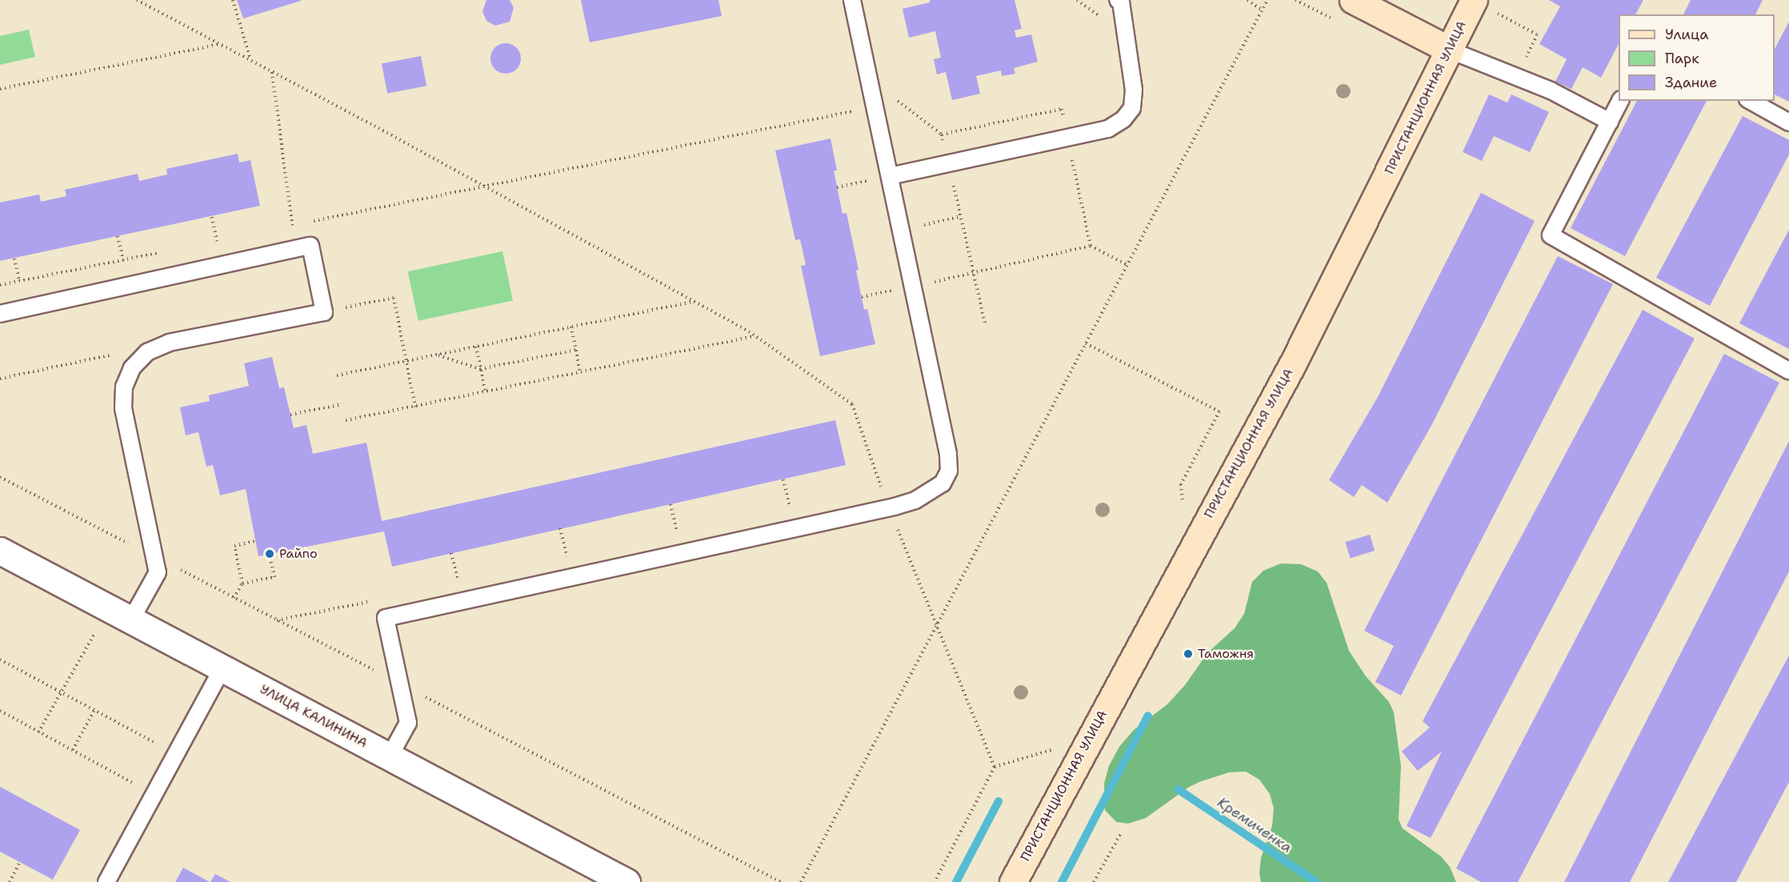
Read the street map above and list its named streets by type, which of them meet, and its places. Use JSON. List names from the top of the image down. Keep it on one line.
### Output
{"streets":{"main road":["ПРИСТАНЦИОННАЯ УЛИЦА"],"street":["УЛИЦА КАЛИНИНА"]},"water":["Кремиченка"],"places":["Райпо","Таможня"],"legend":["Улица","Парк","Здание"]}
